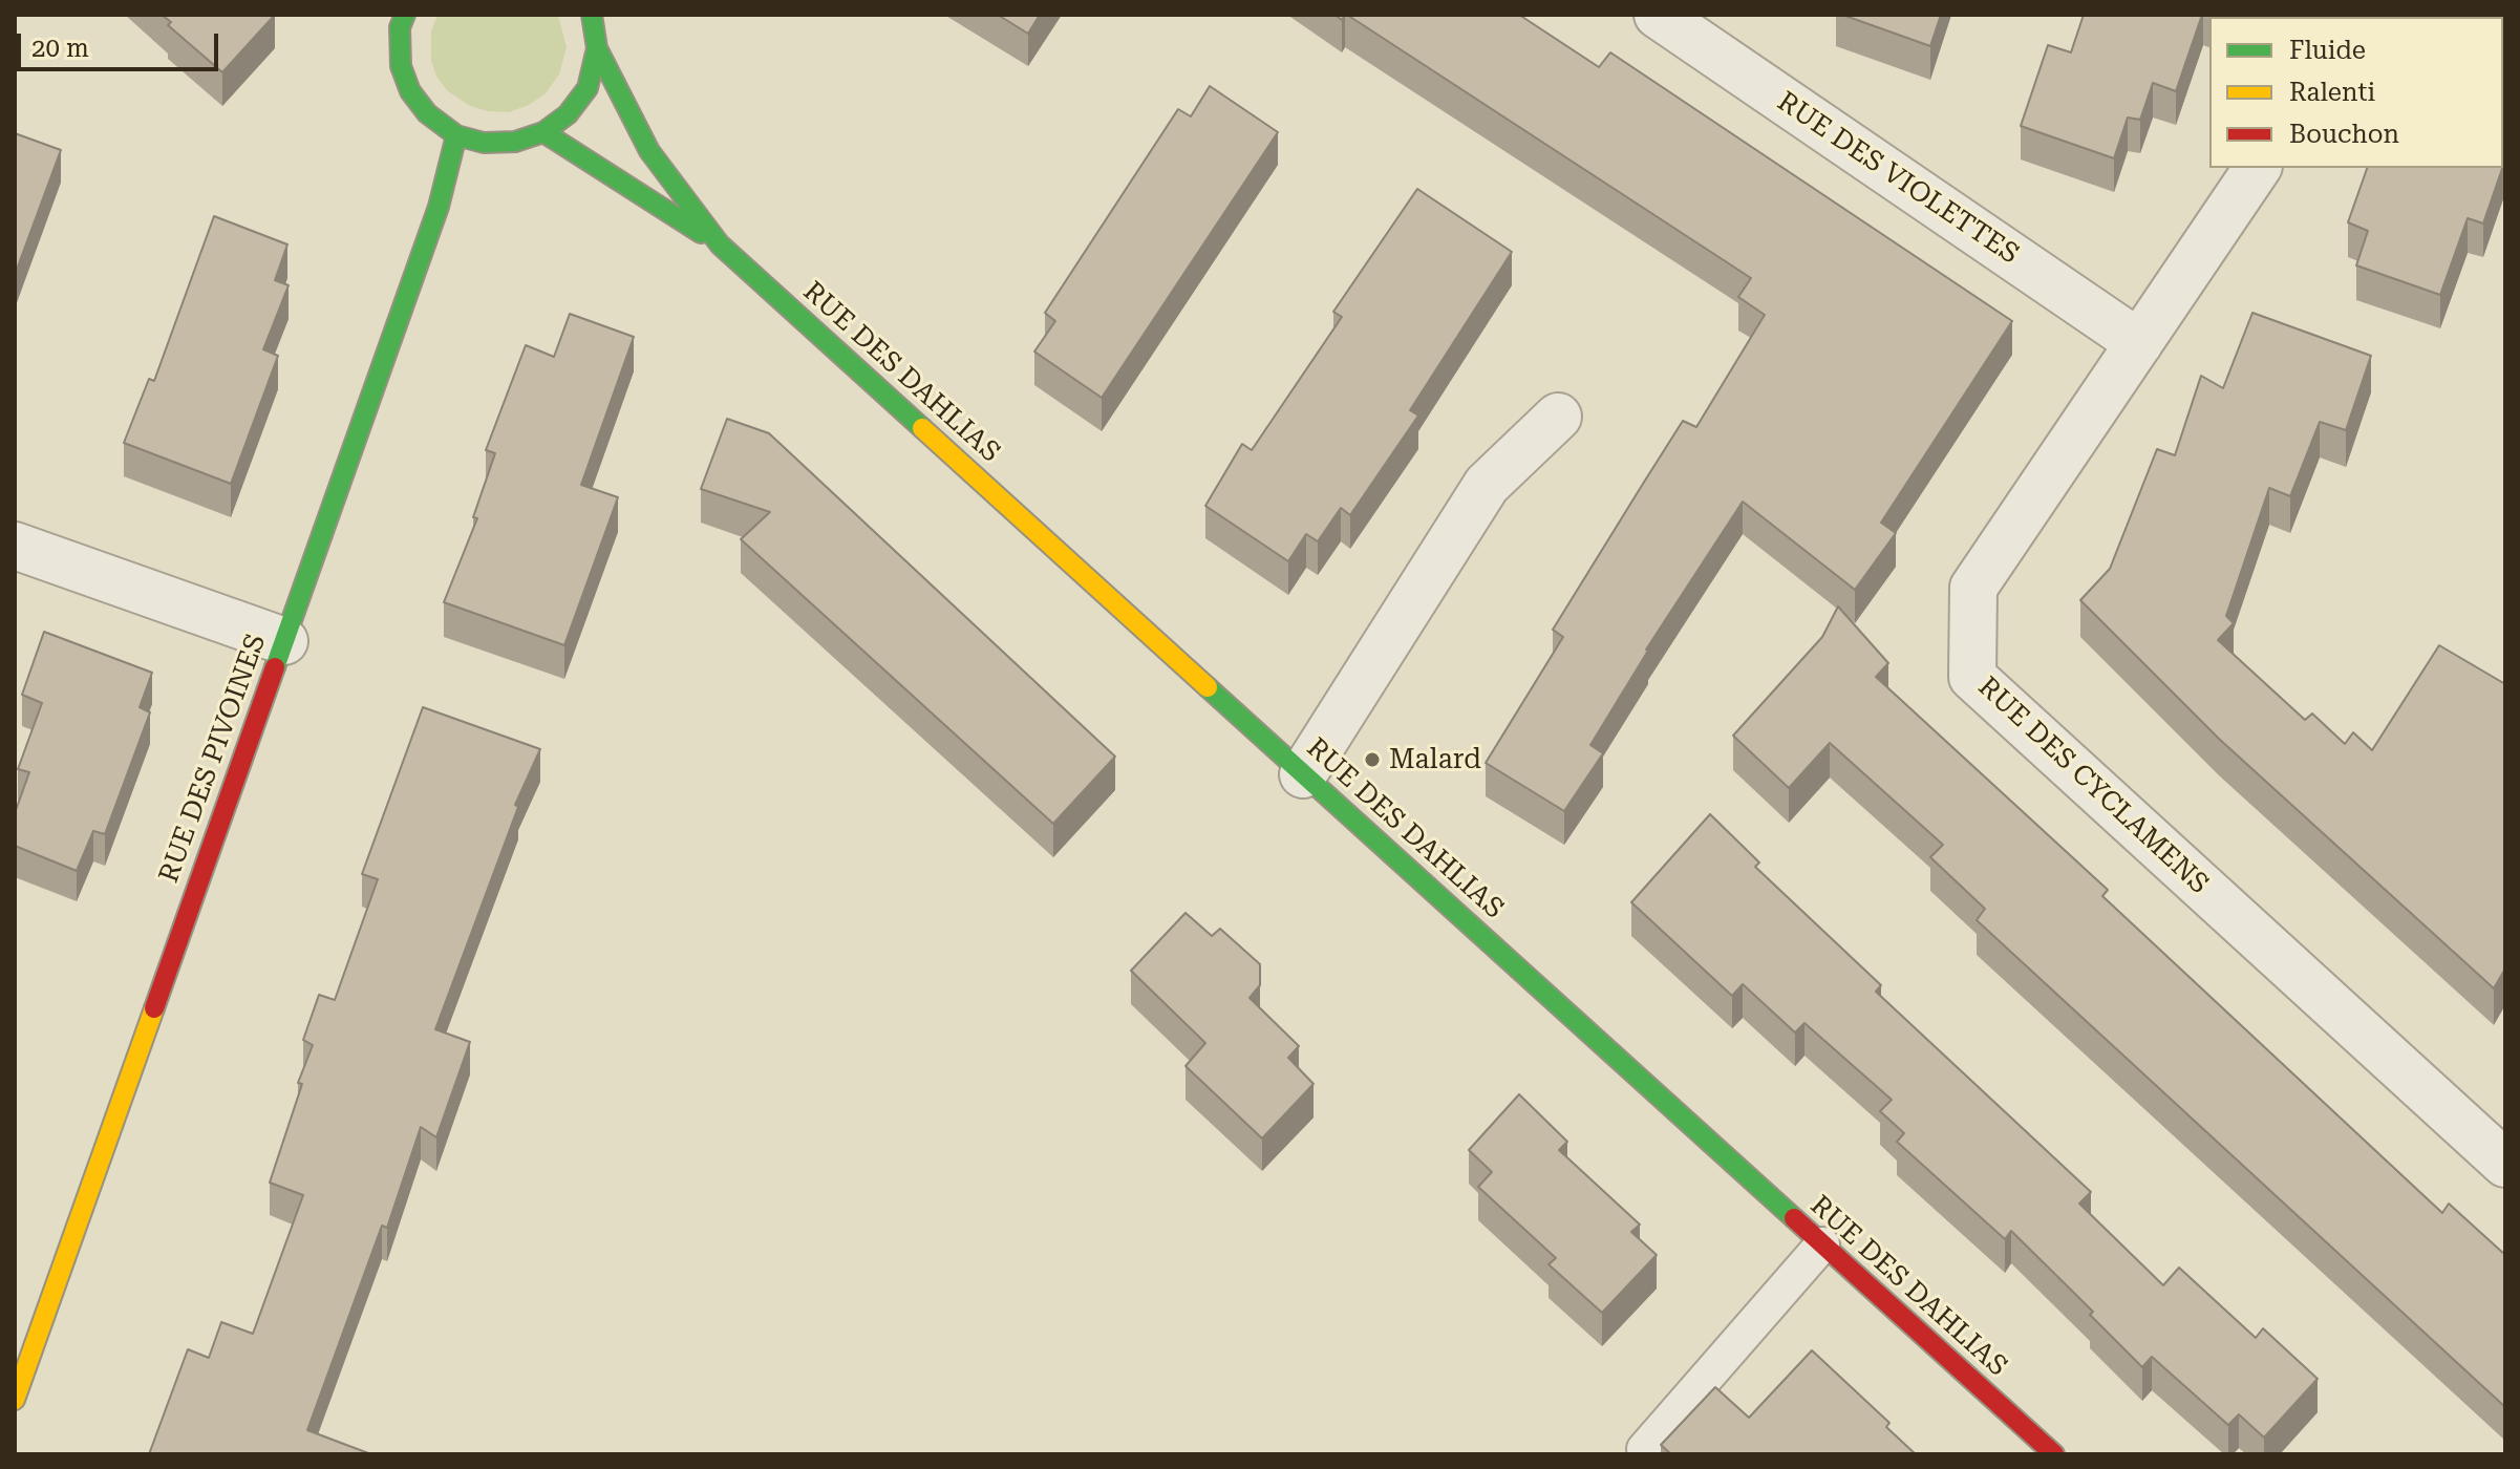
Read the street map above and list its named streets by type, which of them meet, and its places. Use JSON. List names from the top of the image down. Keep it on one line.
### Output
{"streets":{"street":["RUE DES VIOLETTES","RUE DES DAHLIAS","RUE DES PIVOINES","RUE DES CYCLAMENS"]},"crossings":[["RUE DES VIOLETTES","RUE DES CYCLAMENS"]],"places":["Malard"],"legend":["Fluide","Ralenti","Bouchon"],"scale_bar":"20 m"}
